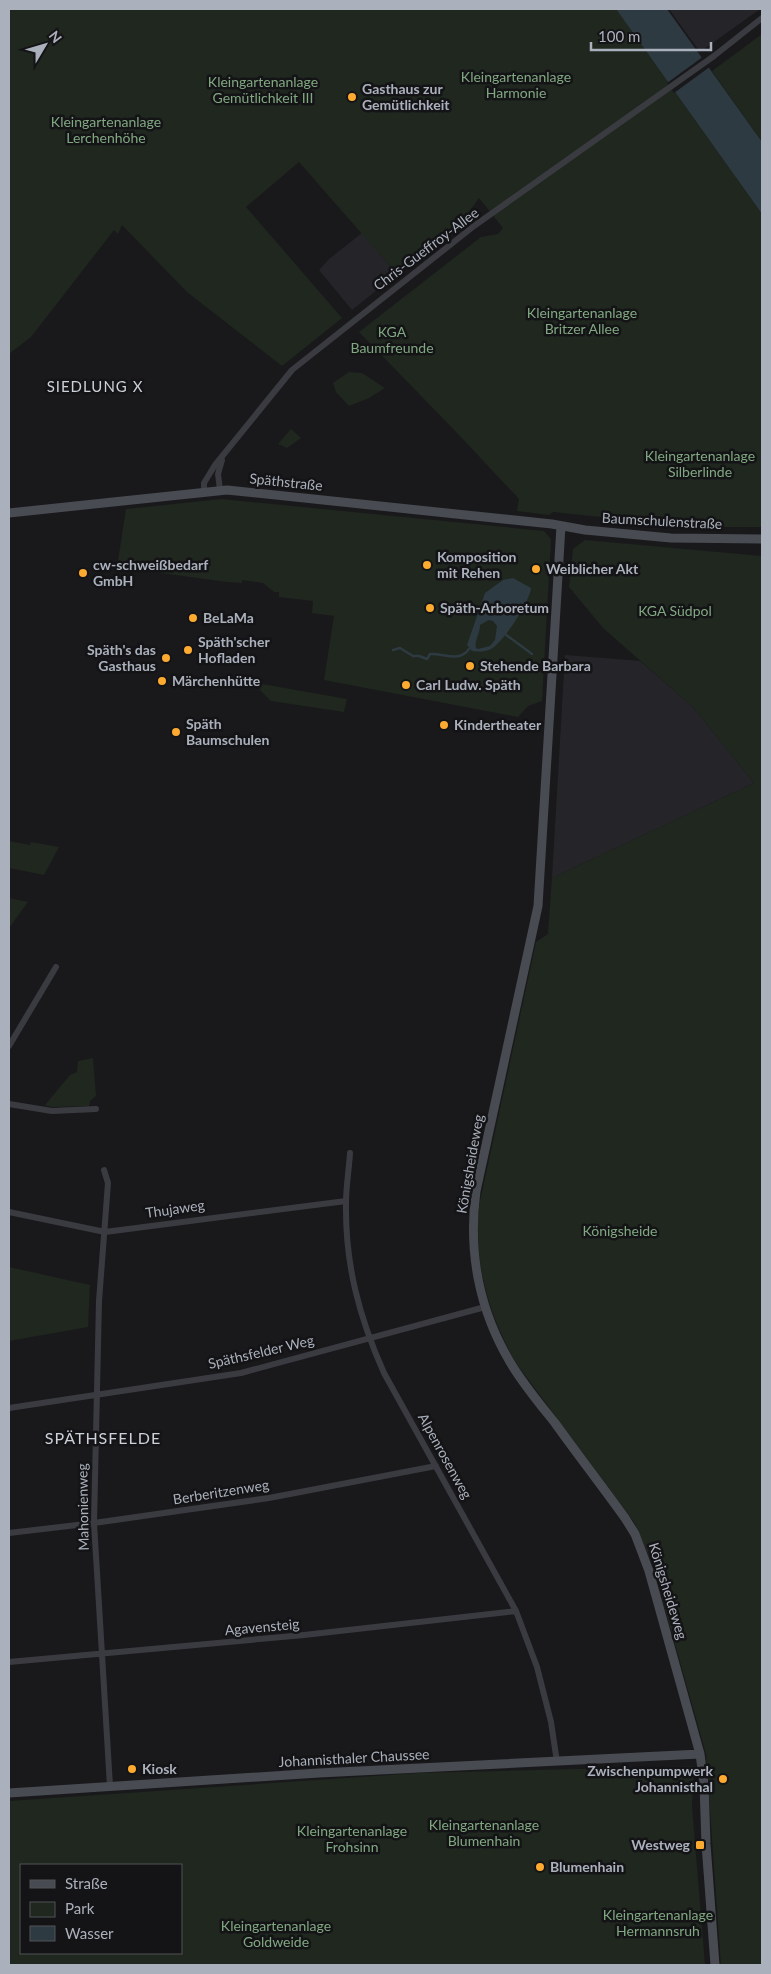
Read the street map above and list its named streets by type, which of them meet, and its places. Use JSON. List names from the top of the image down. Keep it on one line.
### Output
{"streets":{"street":["Chris-Gueffroy-Allee","Späthstraße","Baumschulenstraße","Königsheideweg","Thujaweg","Späthsfelder Weg","Alpenrosenweg","Berberitzenweg","Mahonienweg","Agavensteig","Johannisthaler Chaussee"]},"crossings":[["Chris-Gueffroy-Allee","Späthstraße"],["Späthstraße","Baumschulenstraße"],["Späthstraße","Königsheideweg"],["Baumschulenstraße","Königsheideweg"],["Königsheideweg","Späthsfelder Weg"],["Königsheideweg","Johannisthaler Chaussee"],["Thujaweg","Alpenrosenweg"],["Thujaweg","Mahonienweg"],["Späthsfelder Weg","Alpenrosenweg"],["Späthsfelder Weg","Mahonienweg"],["Alpenrosenweg","Berberitzenweg"],["Alpenrosenweg","Agavensteig"],["Alpenrosenweg","Johannisthaler Chaussee"],["Berberitzenweg","Mahonienweg"],["Mahonienweg","Agavensteig"],["Mahonienweg","Johannisthaler Chaussee"]],"districts":["SIEDLUNG X","SPÄTHSFELDE"],"parks":["Kleingartenanlage Harmonie","Kleingartenanlage Gemütlichkeit III","Kleingartenanlage Lerchenhöhe","Kleingartenanlage Britzer Allee","KGA Baumfreunde","Kleingartenanlage Silberlinde","KGA Südpol","Königsheide","Kleingartenanlage Blumenhain","Kleingartenanlage Frohsinn","Kleingartenanlage Hermannsruh","Kleingartenanlage Goldweide"],"places":{"other":["Gasthaus zur Gemütlichkeit","Komposition mit Rehen","Weiblicher Akt","cw-schweißbedarf GmbH","Späth-Arboretum","BeLaMa","Späth'scher Hofladen","Späth's das Gasthaus","Stehende Barbara","Märchenhütte","Carl Ludw. Späth","Kindertheater","Späth Baumschulen","Kiosk","Zwischenpumpwerk Johannisthal","Blumenhain"],"transit":["Westweg"]},"legend":["Straße","Park","Wasser"],"scale_bar":"100 m","north":"top right"}
